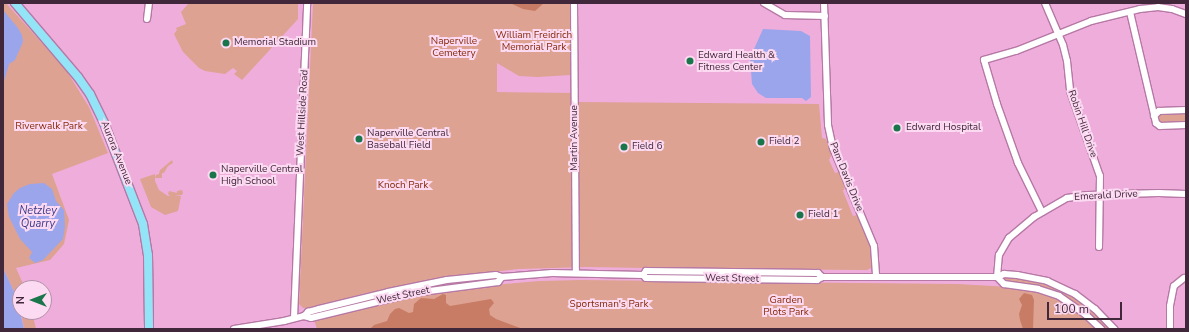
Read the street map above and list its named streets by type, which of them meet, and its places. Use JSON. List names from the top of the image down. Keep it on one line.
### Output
{"streets":{"main road":["Aurora Avenue"],"street":["West Hillside Road","Robin Hill Drive","Martin Avenue","Pam Davis Drive","Emerald Drive","West Street"]},"crossings":[["West Hillside Road","West Street"],["Robin Hill Drive","Emerald Drive"],["Martin Avenue","West Street"],["Pam Davis Drive","West Street"],["Emerald Drive","West Street"]],"water":["Netzley Quarry"],"parks":["William Freidrich Memorial Park","Naperville Cemetery","Riverwalk Park","Knoch Park","Garden Plots Park","Sportsman's Park"],"places":["Memorial Stadium","Edward Health & Fitness Center","Edward Hospital","Naperville Central Baseball Field","Field 2","Field 6","Naperville Central High School","Field 1"],"scale_bar":"100 m","north":"left"}
